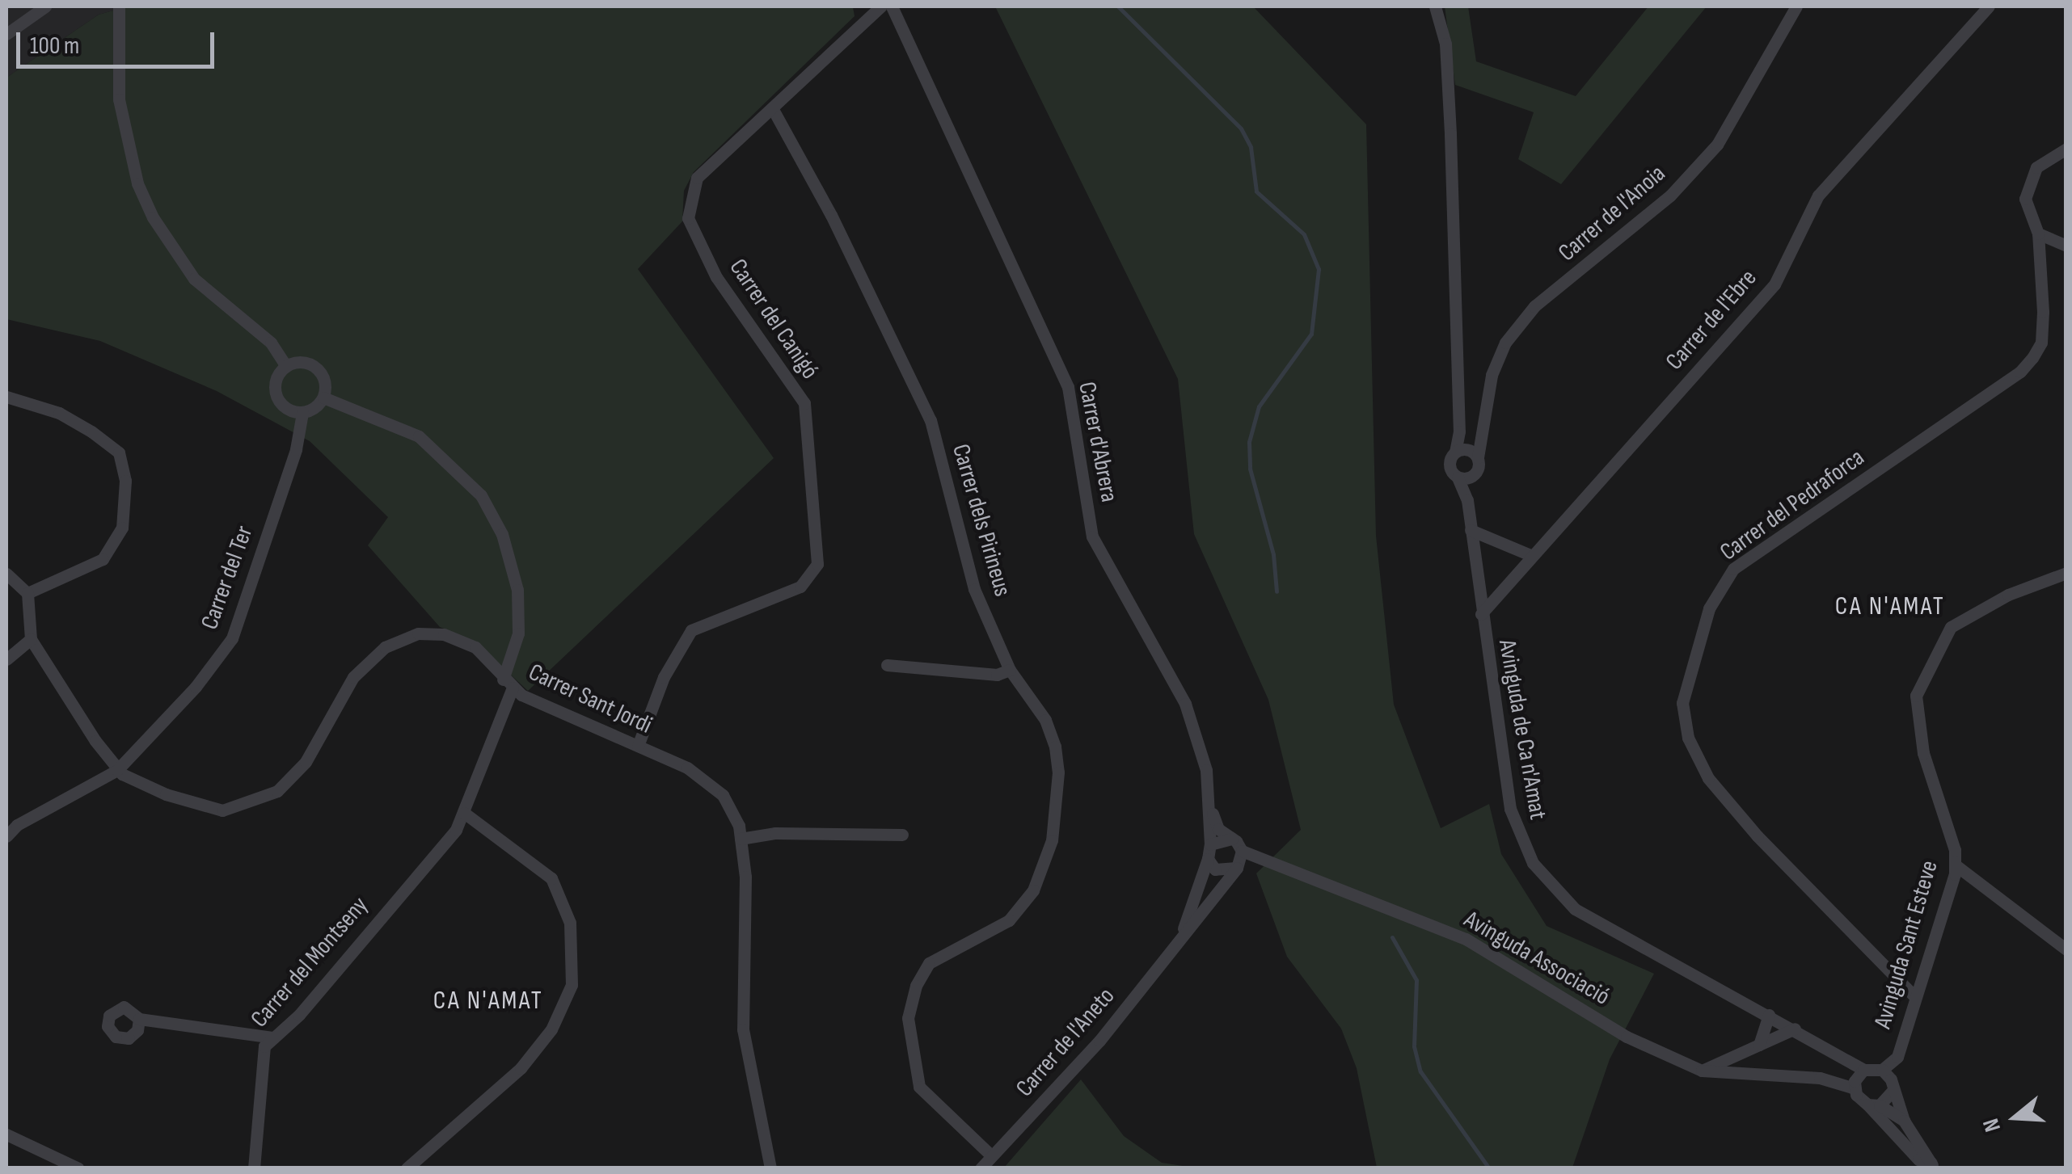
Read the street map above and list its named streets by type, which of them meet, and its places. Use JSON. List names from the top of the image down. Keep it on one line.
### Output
{"streets":{"street":["Carrer de l'Anoia","Carrer del Canigó","Carrer de l'Ebre","Carrer d'Abrera","Carrer del Pedraforca","Carrer dels Pirineus","Carrer del Ter","Carrer Sant Jordi","Avinguda de Ca n'Amat","Avinguda Sant Esteve","Avinguda Associació","Carrer del Montseny","Carrer de l'Aneto"]},"crossings":[["Carrer de l'Anoia","Avinguda de Ca n'Amat"],["Carrer del Canigó","Carrer dels Pirineus"],["Carrer del Canigó","Carrer Sant Jordi"],["Carrer de l'Ebre","Avinguda de Ca n'Amat"],["Carrer d'Abrera","Avinguda Associació"],["Carrer d'Abrera","Carrer de l'Aneto"],["Carrer del Pedraforca","Avinguda Sant Esteve"],["Carrer dels Pirineus","Carrer de l'Aneto"],["Carrer del Ter","Carrer Sant Jordi"],["Carrer del Ter","Carrer del Montseny"],["Carrer Sant Jordi","Carrer del Montseny"],["Avinguda Associació","Carrer de l'Aneto"]],"districts":["CA N'AMAT","CA N'AMAT"],"scale_bar":"100 m","north":"left"}
